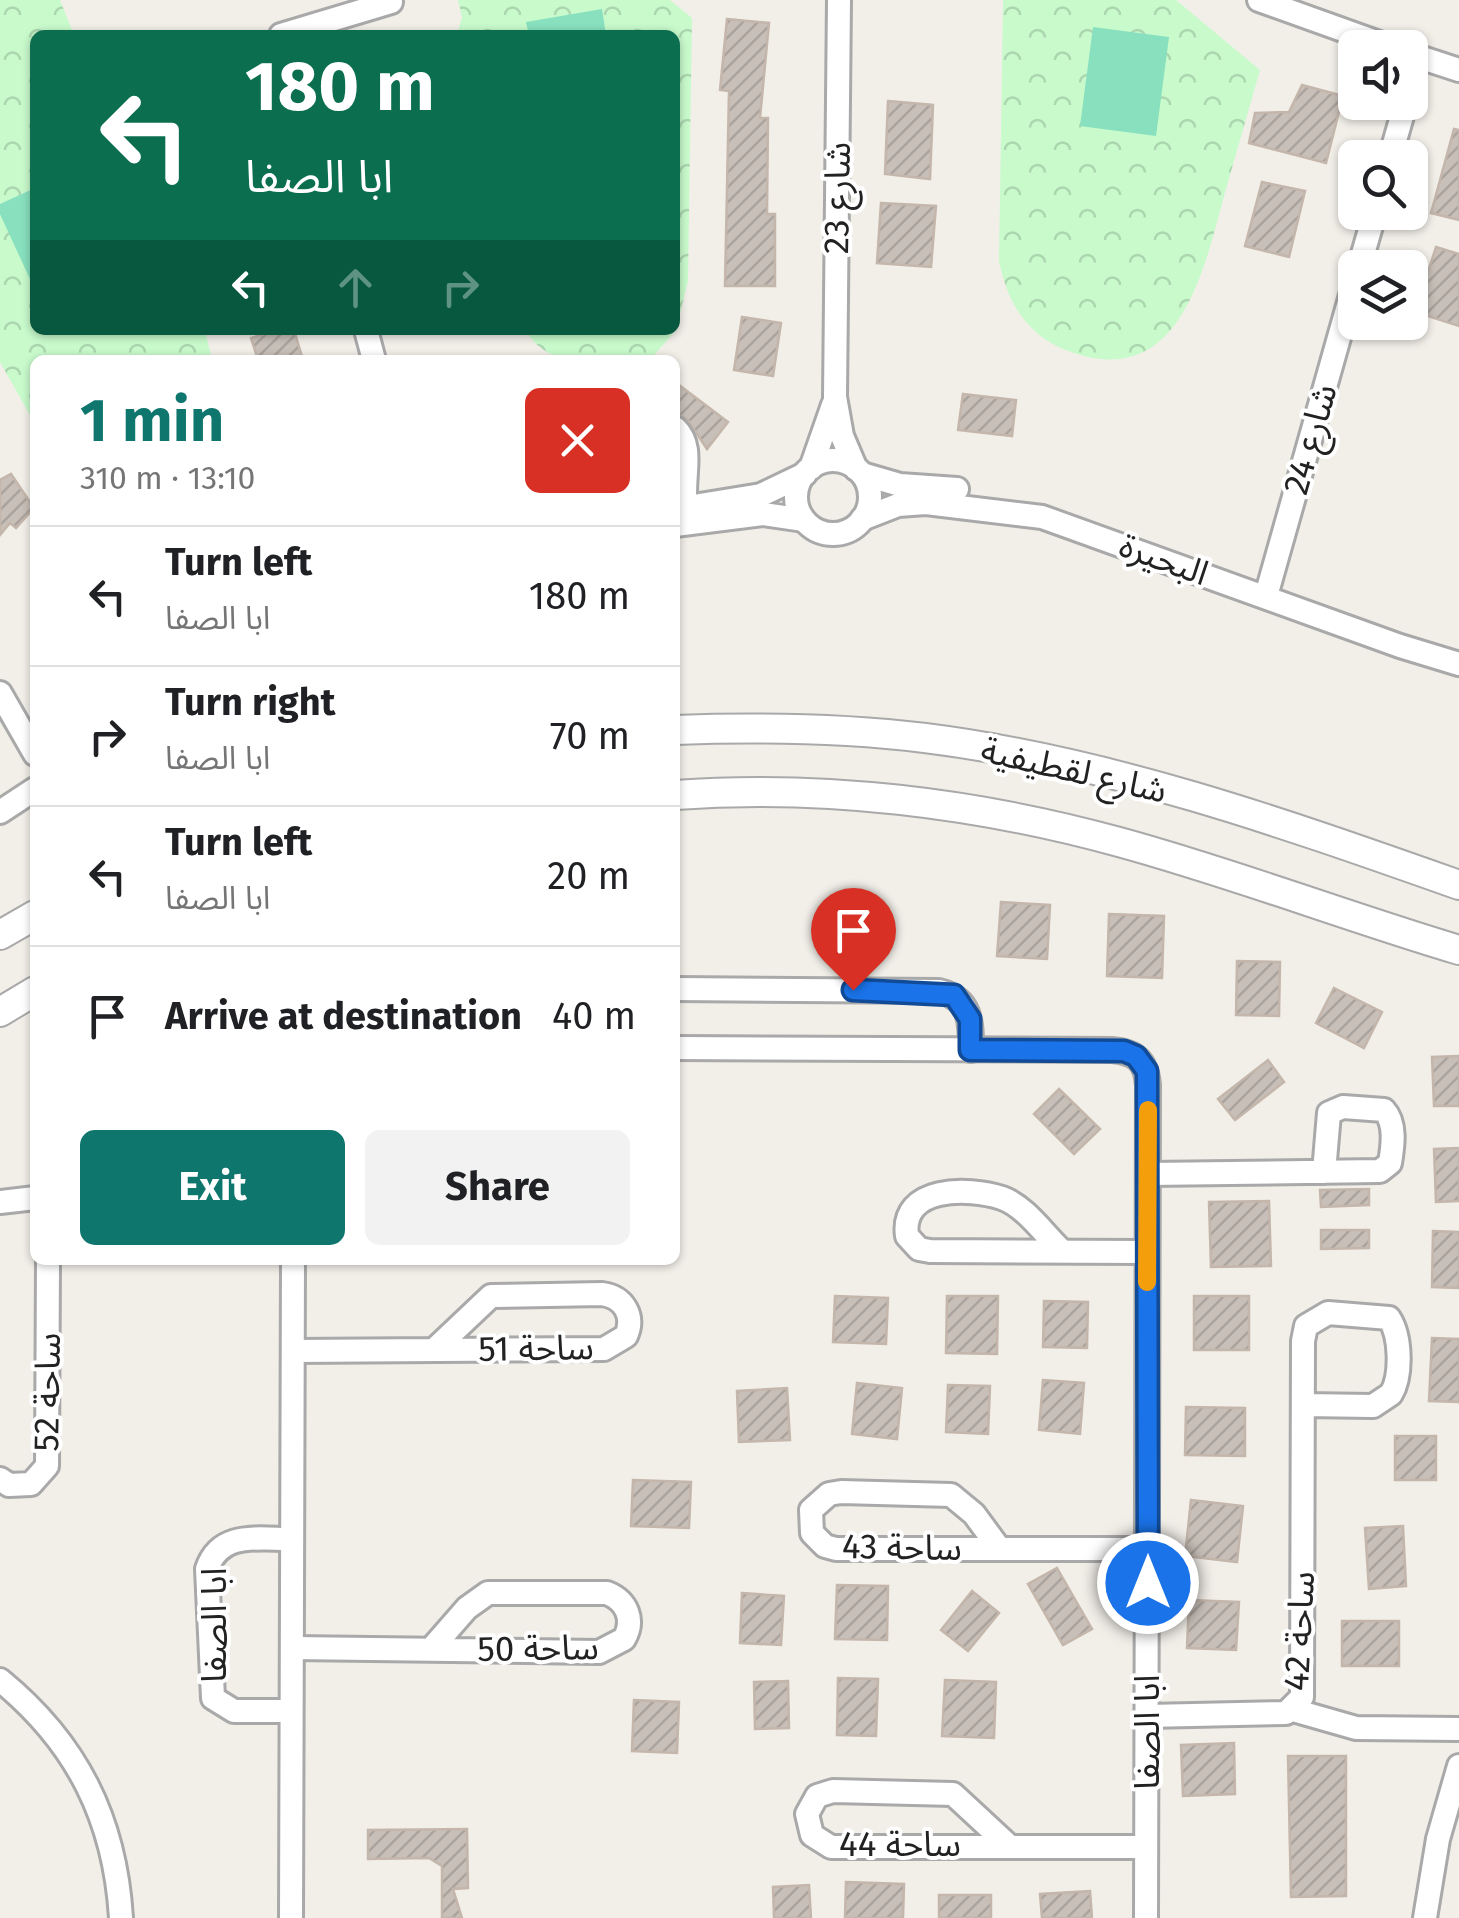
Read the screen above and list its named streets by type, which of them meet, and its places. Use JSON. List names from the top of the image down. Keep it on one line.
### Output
{"streets":{"street":["شارع 23","شارع 24","البحيرة","شارع لقطيفية","ساحة 51","ساحة 52","ساحة 43","ابا الصفا","ساحة 42","ساحة 50","ساحة 44"]},"crossings":[["شارع 23","البحيرة"],["شارع 24","البحيرة"],["ساحة 43","ابا الصفا"],["ابا الصفا","ساحة 42"],["ابا الصفا","ساحة 44"]],"page":{"turn":["180 m","ابا الصفا"],"heading":["1 min","310 m · 13:10"],"list":[{"name":"Turn left","note":"ابا الصفا","value":"180 m"},{"name":"Turn right","note":"ابا الصفا","value":"70 m"},{"name":"Turn left","note":"ابا الصفا","value":"20 m"},{"name":"Arrive at destination","value":"40 m"}],"buttons":["Exit","Share"]}}
